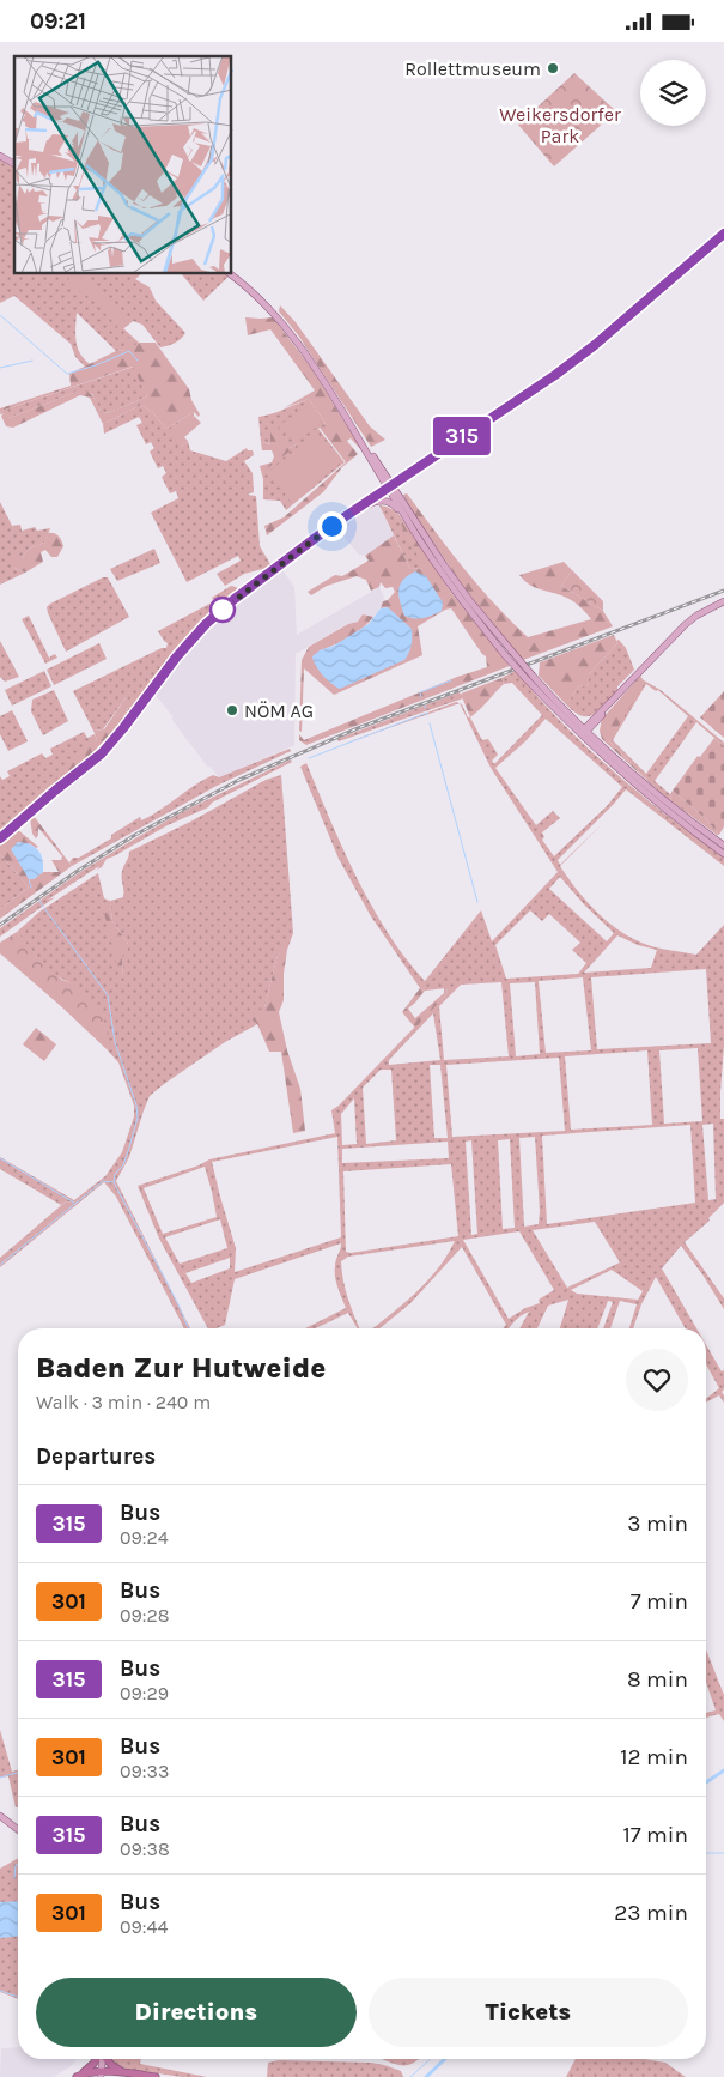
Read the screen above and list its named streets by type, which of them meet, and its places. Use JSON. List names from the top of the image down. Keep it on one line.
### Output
{"parks":["Weikersdorfer Park"],"places":["Rollettmuseum","NÖM AG"],"lines":["bus line 315"],"page":{"status":"09:21","on_map":"315","heading":[["Baden Zur Hutweide","Walk · 3 min · 240 m"],"Departures"],"list":[{"mark":"315","name":"Bus","note":"09:24","value":"3 min"},{"mark":"301","name":"Bus","note":"09:28","value":"7 min"},{"mark":"315","name":"Bus","note":"09:29","value":"8 min"},{"mark":"301","name":"Bus","note":"09:33","value":"12 min"},{"mark":"315","name":"Bus","note":"09:38","value":"17 min"},{"mark":"301","name":"Bus","note":"09:44","value":"23 min"}],"buttons":["Directions","Tickets"]}}
